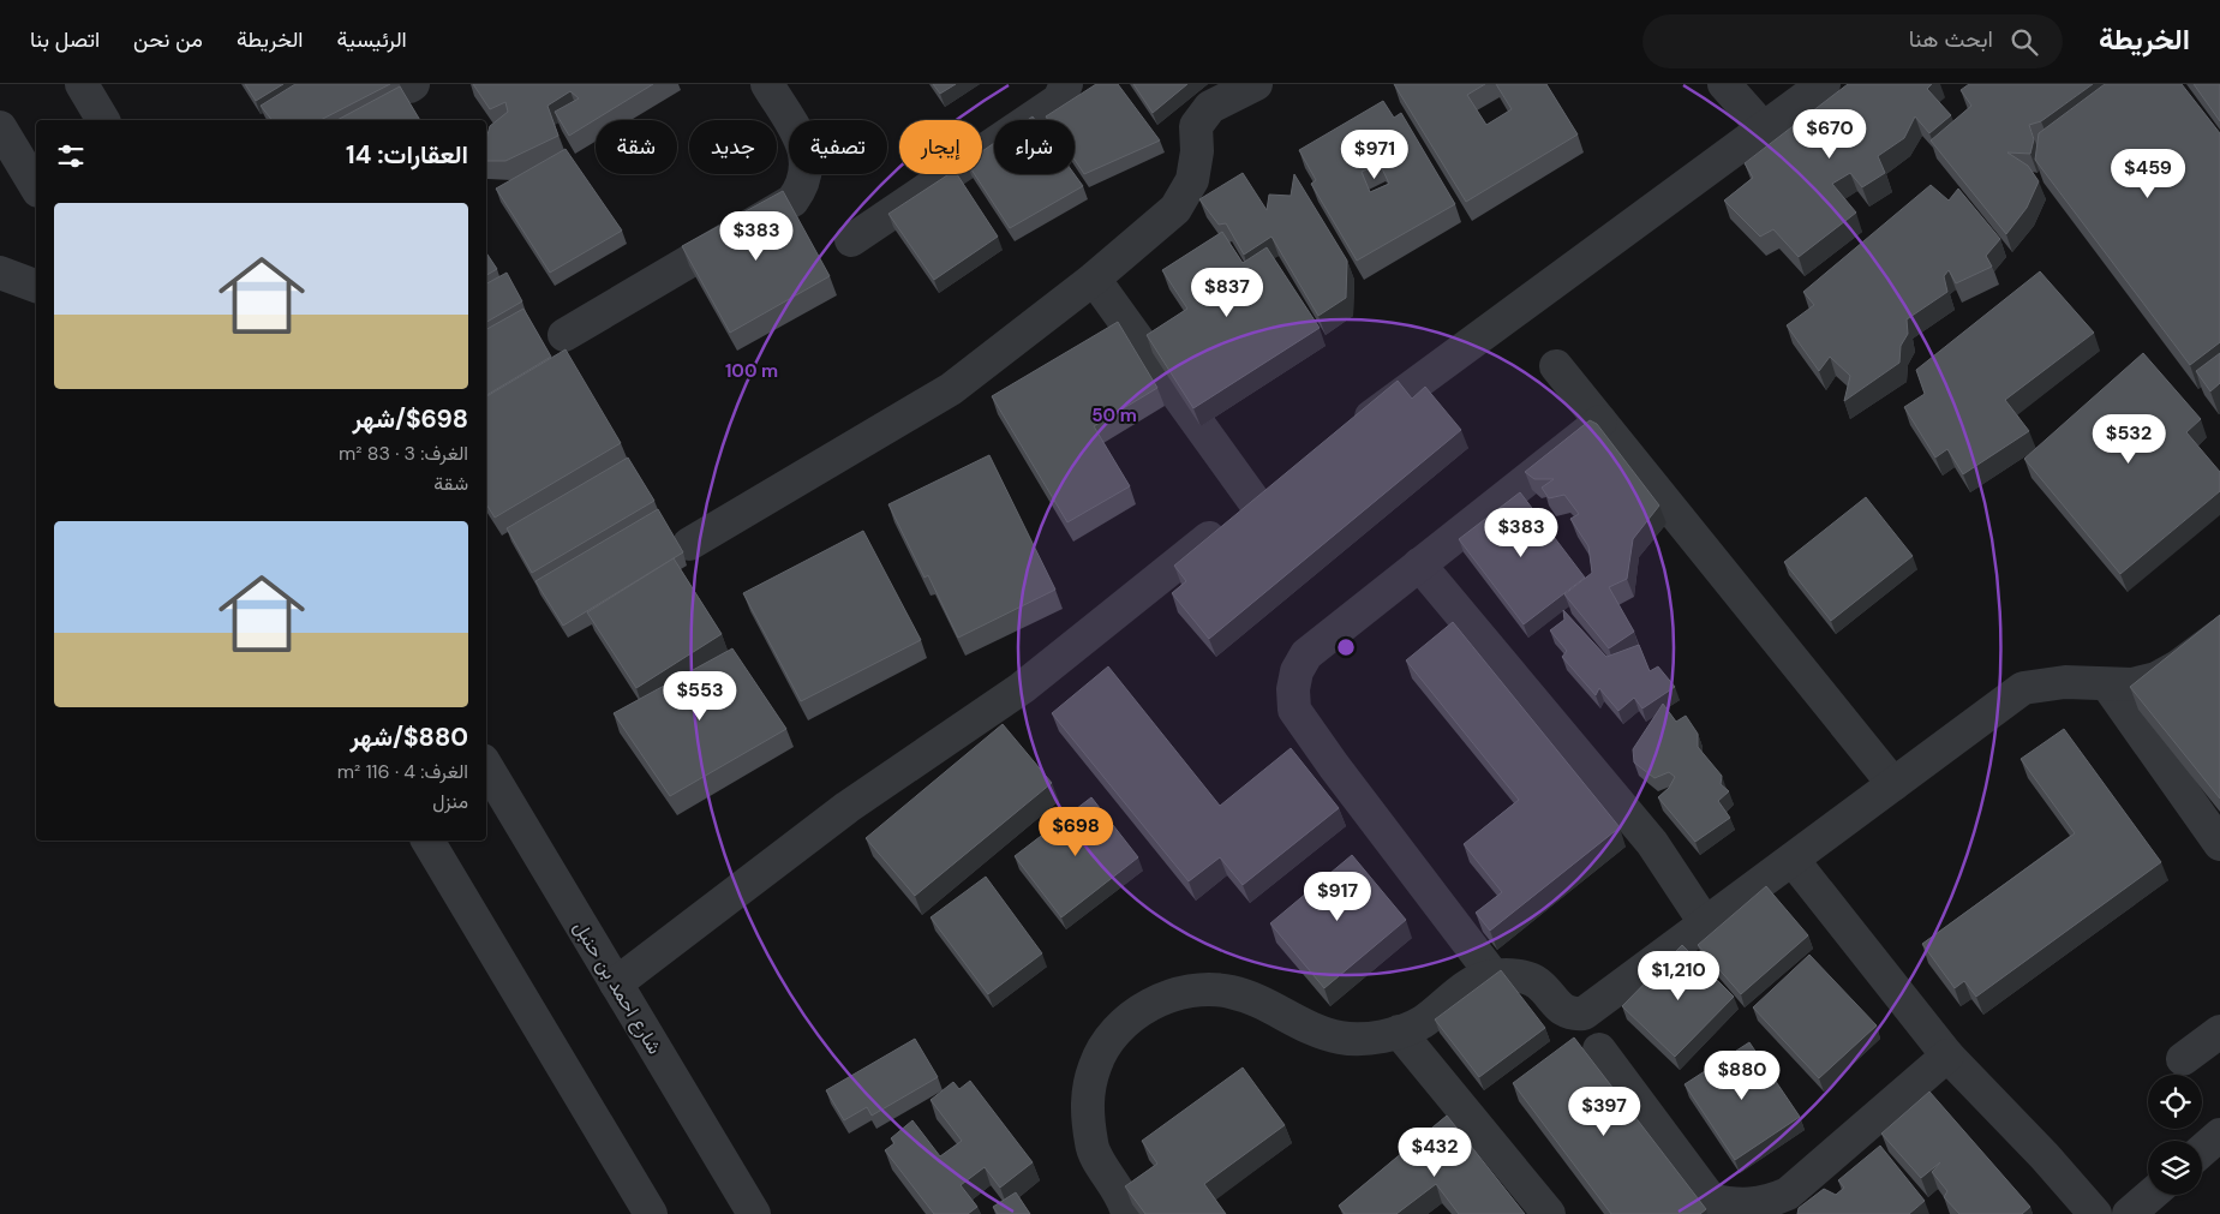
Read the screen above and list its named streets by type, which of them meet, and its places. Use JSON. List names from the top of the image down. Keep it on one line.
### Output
{"streets":{"street":["شارع احمد بن حنبل"]},"page":{"header":"الخريطة","search":"ابحث هنا","nav":["الرئيسية","الخريطة","من نحن","اتصل بنا"],"price":["$670","$971","$459","$383","$837","$532","$383","$553","$698","$917","$1,210","$880","$397","$432"],"chip":["شراء","إيجار","تصفية","جديد","شقة"],"heading":"العقارات: 14","list":[{"name":"$698/شهر","note":"الغرف: 3 · 83 m² · شقة"},{"name":"$880/شهر","note":"الغرف: 4 · 116 m² · منزل"}]},"rings":["100 m","50 m"]}
